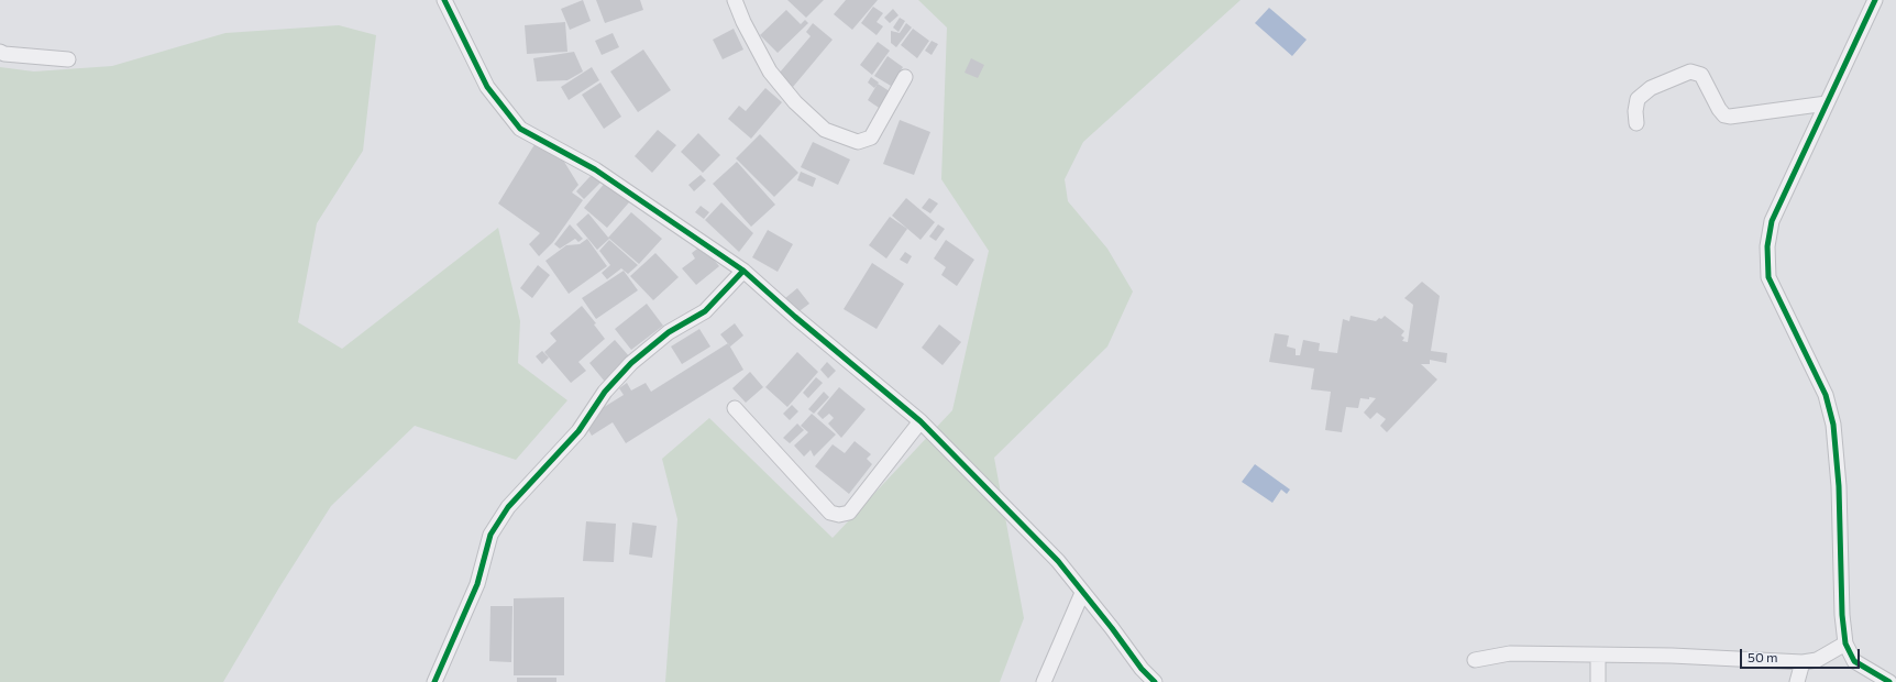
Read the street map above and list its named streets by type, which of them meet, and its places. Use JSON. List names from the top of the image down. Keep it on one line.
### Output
{"scale_bar":"50 m"}
